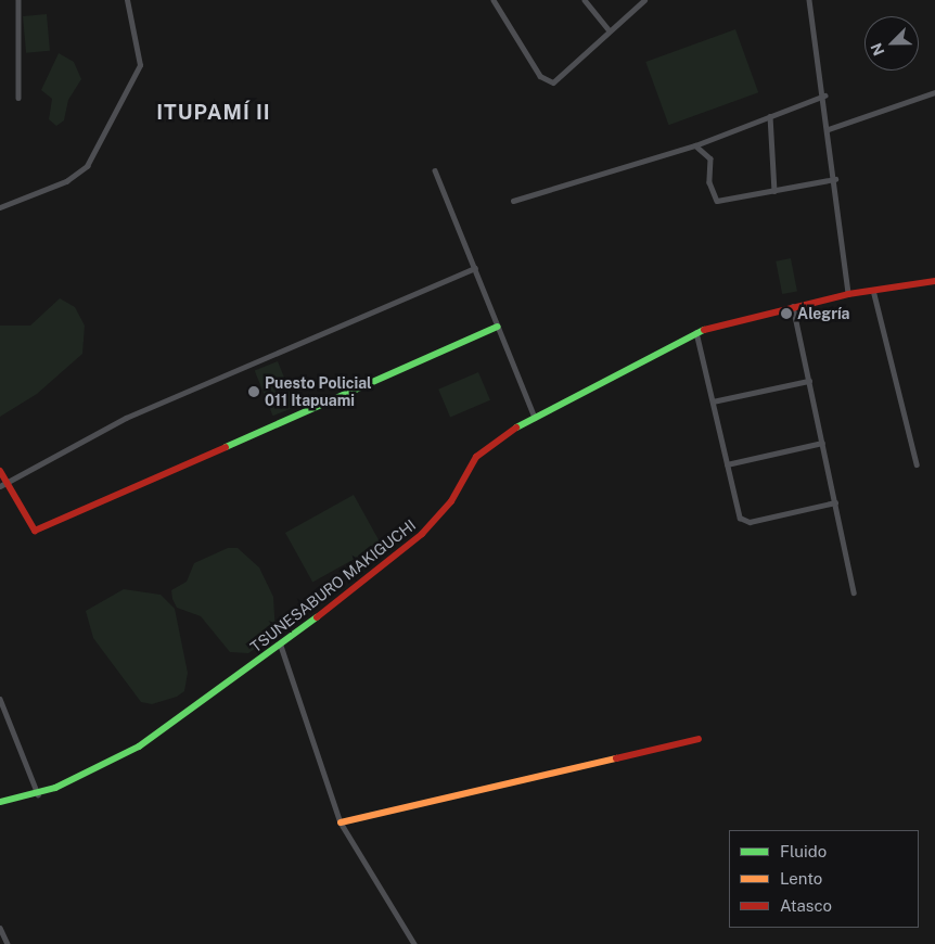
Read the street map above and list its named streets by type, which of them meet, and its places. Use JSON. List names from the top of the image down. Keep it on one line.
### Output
{"streets":{"street":["TSUNESABURO MAKIGUCHI"]},"districts":["ITUPAMÍ II"],"places":["Alegría","Puesto Policial 011 Itapuami"],"legend":["Fluido","Lento","Atasco"],"north":"bottom left"}
